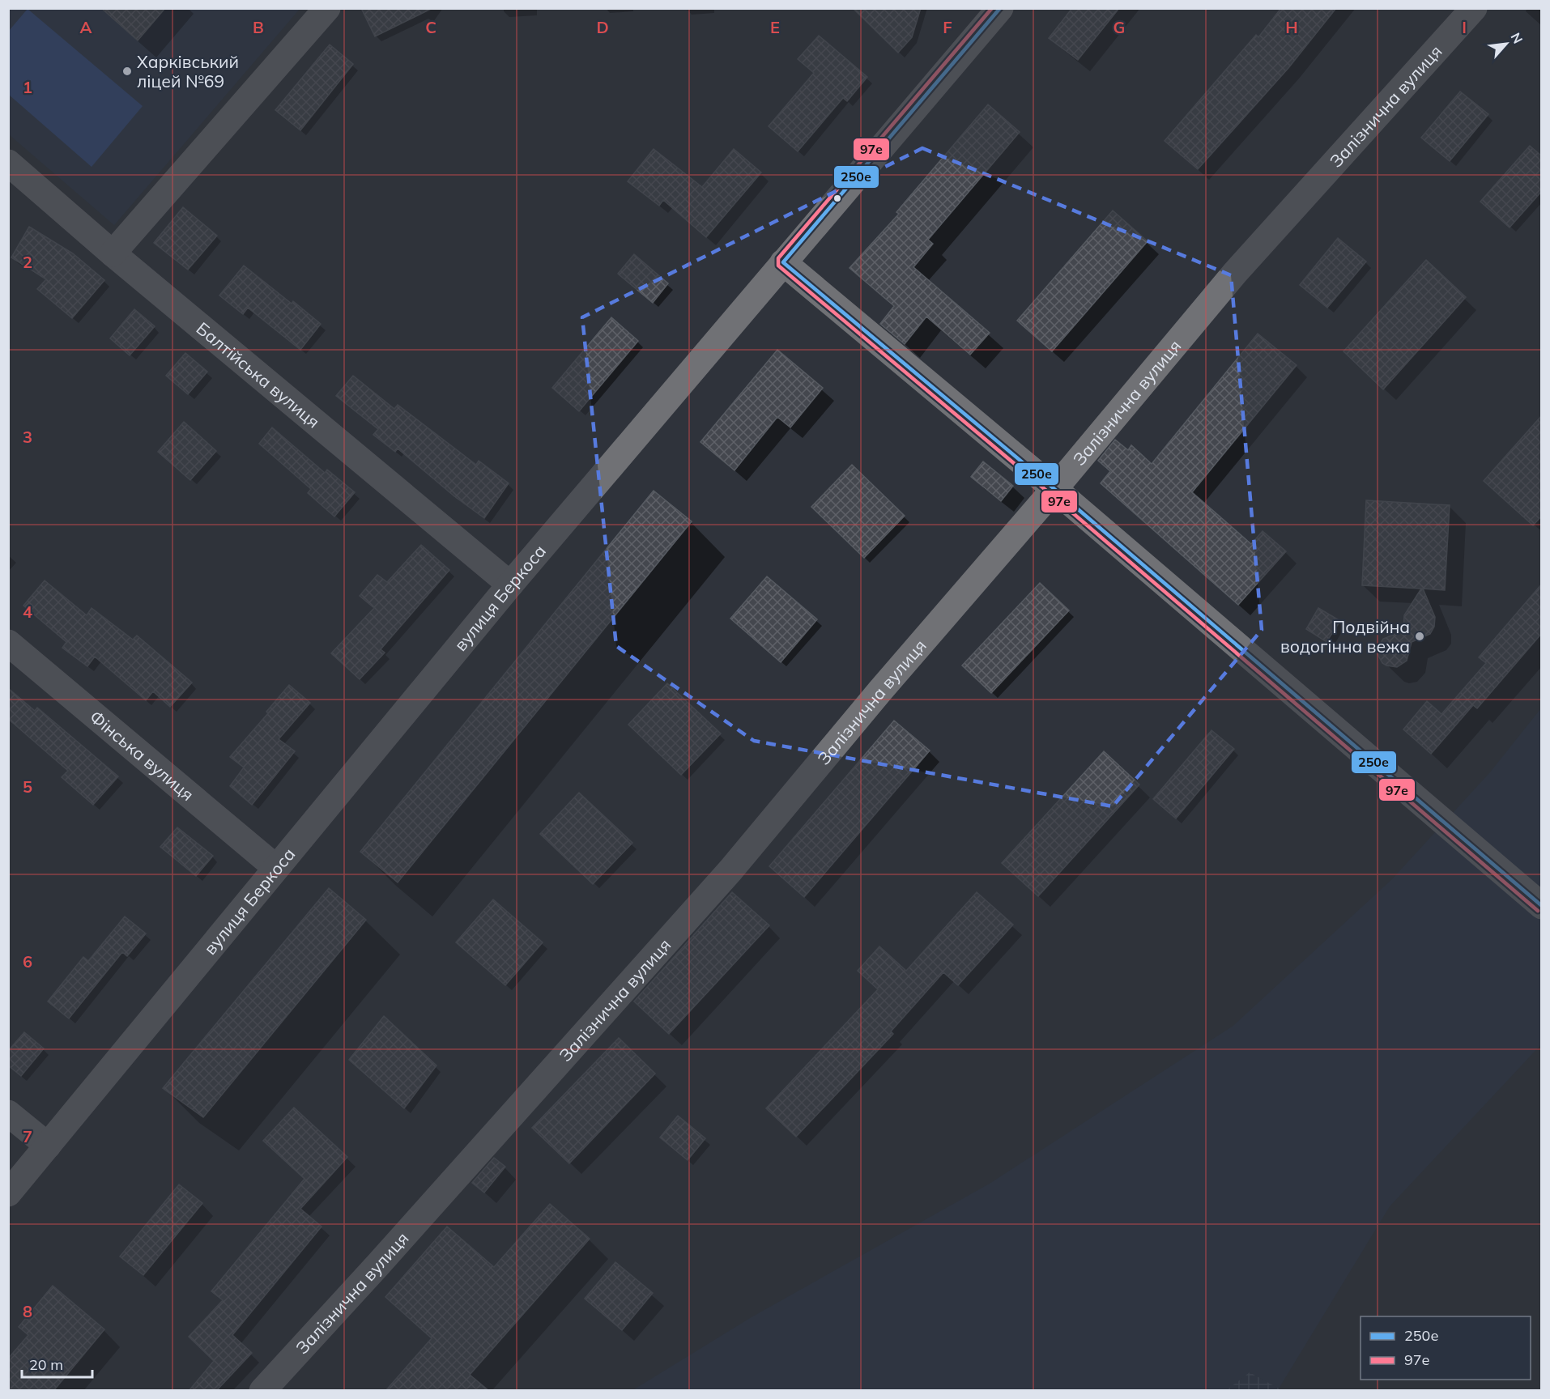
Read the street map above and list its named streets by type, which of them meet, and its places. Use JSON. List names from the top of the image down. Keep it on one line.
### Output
{"streets":{"street":["Залізнична вулиця","Балтійська вулиця","вулиця Беркоса","Фінська вулиця"]},"crossings":[["Балтійська вулиця","вулиця Беркоса"],["вулиця Беркоса","Фінська вулиця"]],"places":["Харківський ліцей №69","Подвійна водогінна вежа"],"lines":["transit line 250е","transit line 97е"],"legend":["250е","97е"],"scale_bar":"20 m","north":"top right","grid":{"columns":["A","B","C","D","E","F","G","H","I"],"rows":["1","2","3","4","5","6","7","8"]}}
